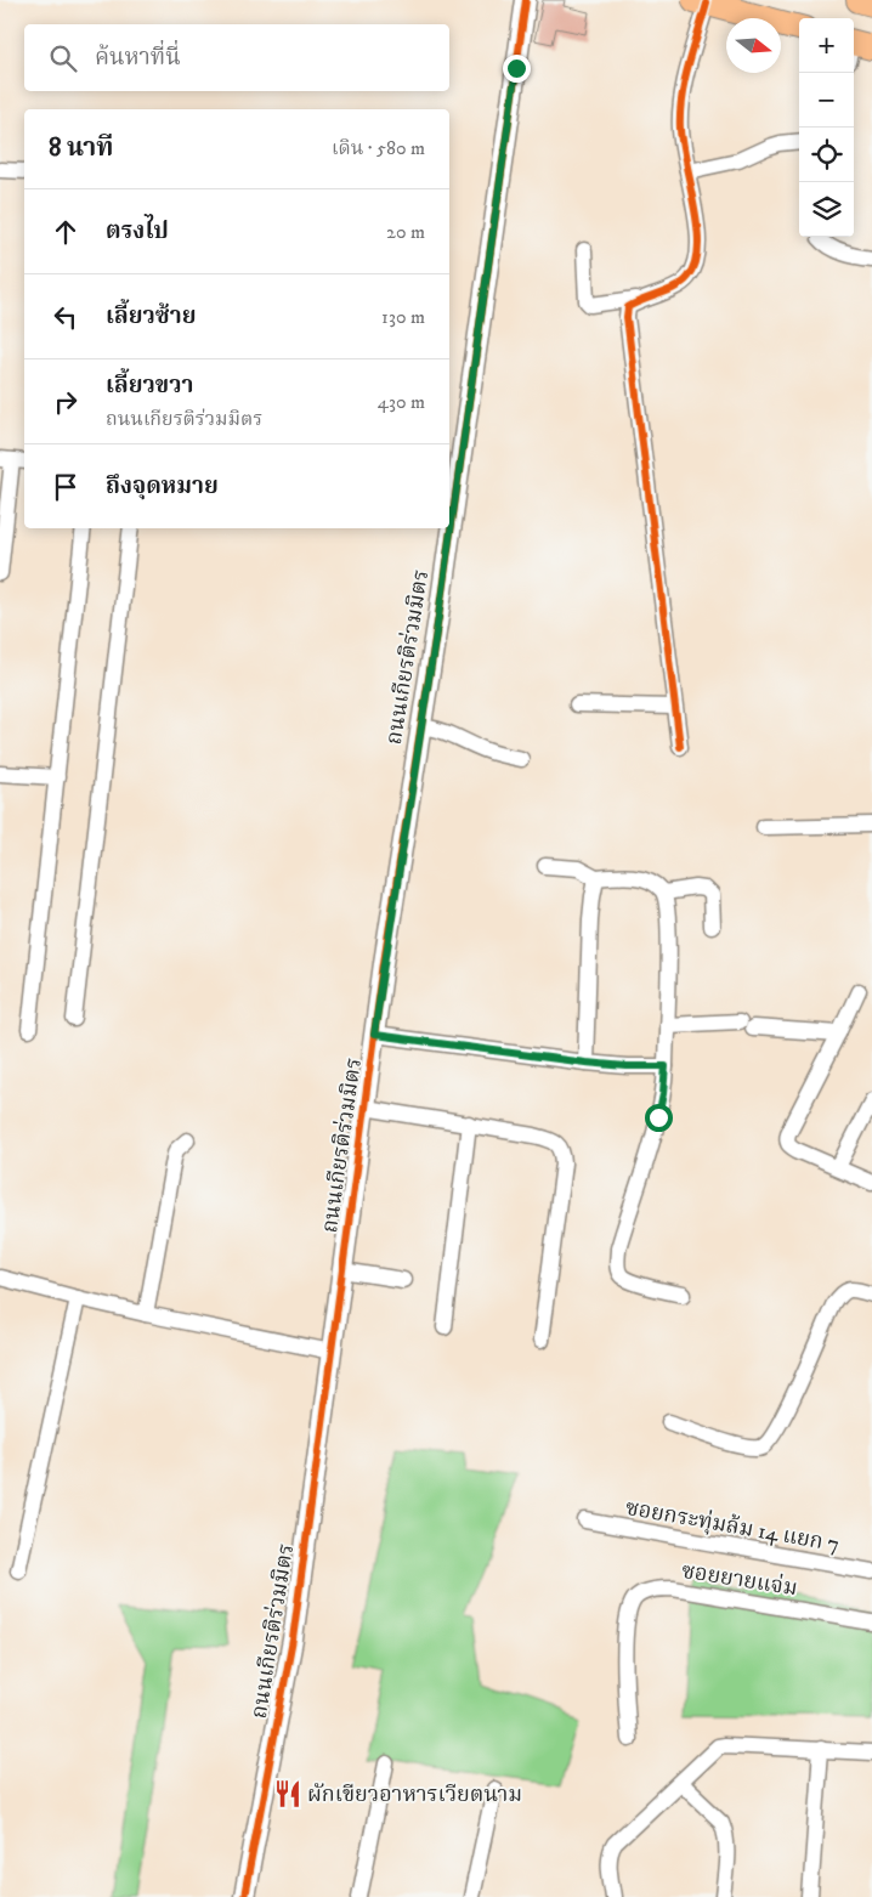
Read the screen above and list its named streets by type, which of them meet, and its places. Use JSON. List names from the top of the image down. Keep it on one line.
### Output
{"streets":{"street":["ถนนเกียรติร่วมมิตร","ซอยกระทุ่มล้ม 14 แยก 7","ซอยยายแจ่ม"]},"places":{"restaurant":["ผักเขียวอาหารเวียตนาม"]},"north":"right","page":{"map_buttons":["+","−"],"search":"ค้นหาที่นี่","heading":["8 นาที","เดิน · 580 m"],"list":[["ตรงไป","20 m"],["เลี้ยวซ้าย","130 m"],["เลี้ยวขวา","ถนนเกียรติร่วมมิตร","430 m"],"ถึงจุดหมาย"]}}
